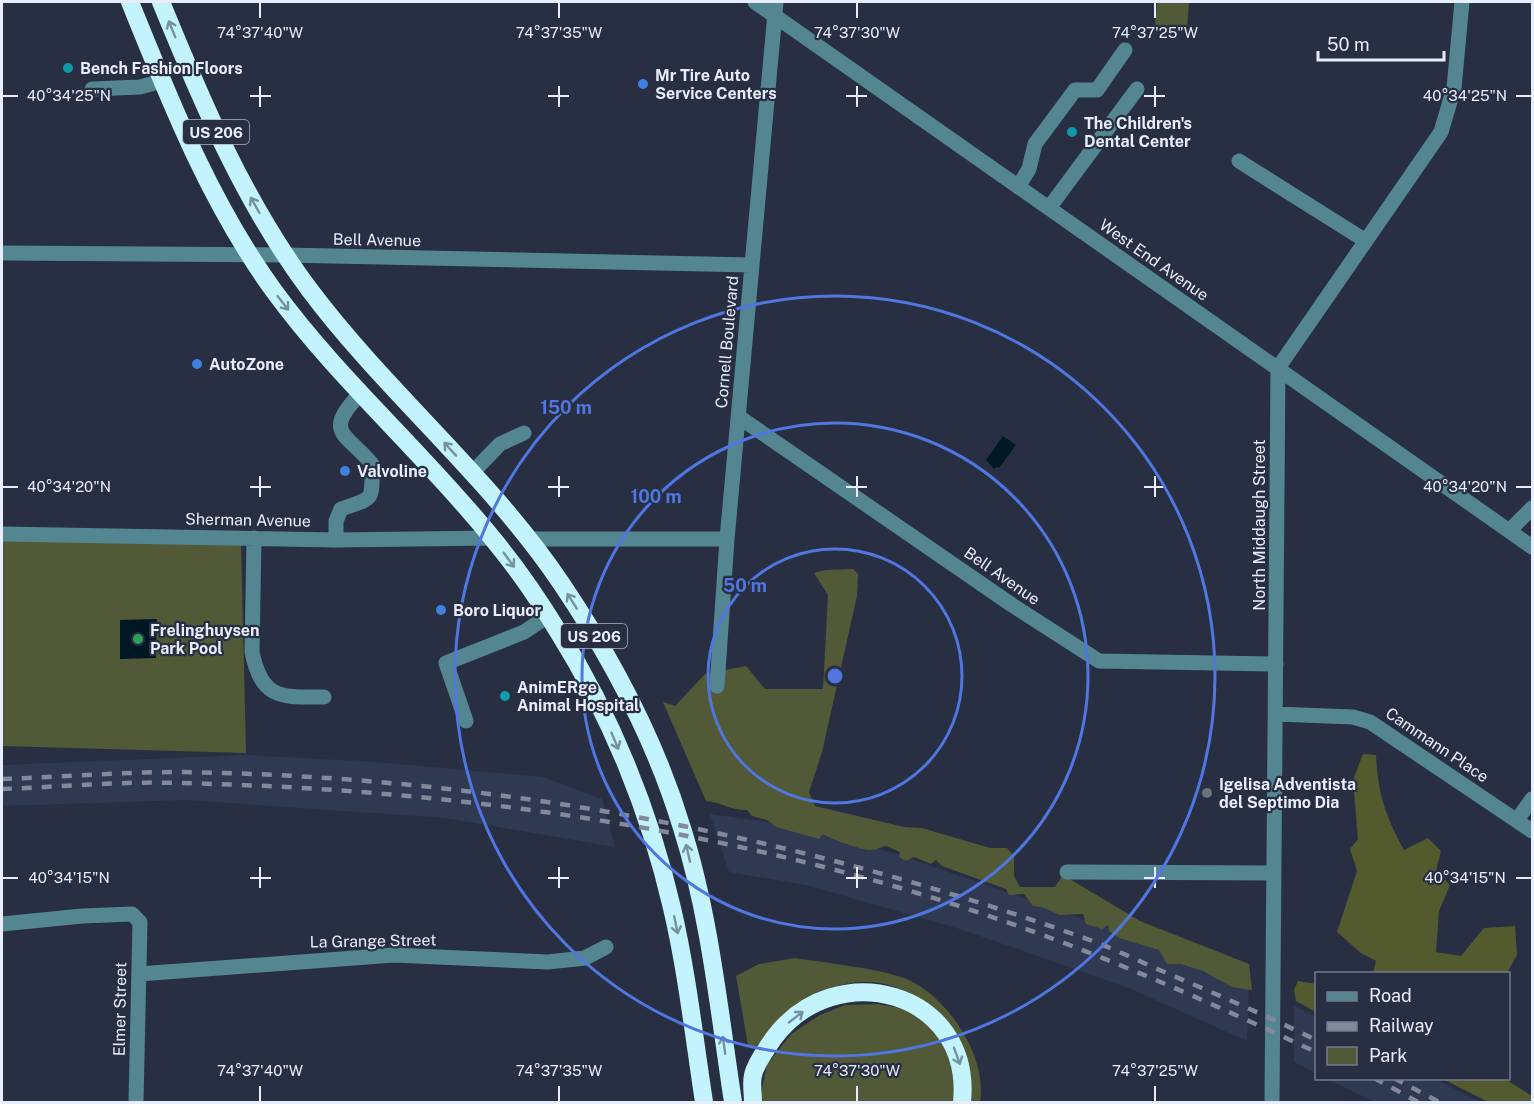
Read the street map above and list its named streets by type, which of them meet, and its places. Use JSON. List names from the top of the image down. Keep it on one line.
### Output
{"streets":{"highway":["US 206"],"street":["Bell Avenue","West End Avenue","Cornell Boulevard","Sherman Avenue","North Middaugh Street","Cammann Place","La Grange Street","Elmer Street"]},"crossings":[["US 206","Bell Avenue"],["US 206","Sherman Avenue"],["Bell Avenue","Cornell Boulevard"],["Bell Avenue","North Middaugh Street"],["West End Avenue","Cornell Boulevard"],["West End Avenue","North Middaugh Street"],["North Middaugh Street","Cammann Place"],["La Grange Street","Elmer Street"]],"places":["Bench Fashion Floors","Mr Tire Auto Service Centers","The Children's Dental Center","AutoZone","Valvoline","Boro Liquor","Frelinghuysen Park Pool","AnimERge Animal Hospital","Igelisa Adventista del Septimo Dia"],"legend":["Road","Railway","Park"],"scale_bar":"50 m","coordinates":["74°37'40\"W","74°37'35\"W","74°37'30\"W","74°37'25\"W","40°34'25\"N","40°34'20\"N","40°34'15\"N"],"rings":["150 m","100 m","50 m"]}
